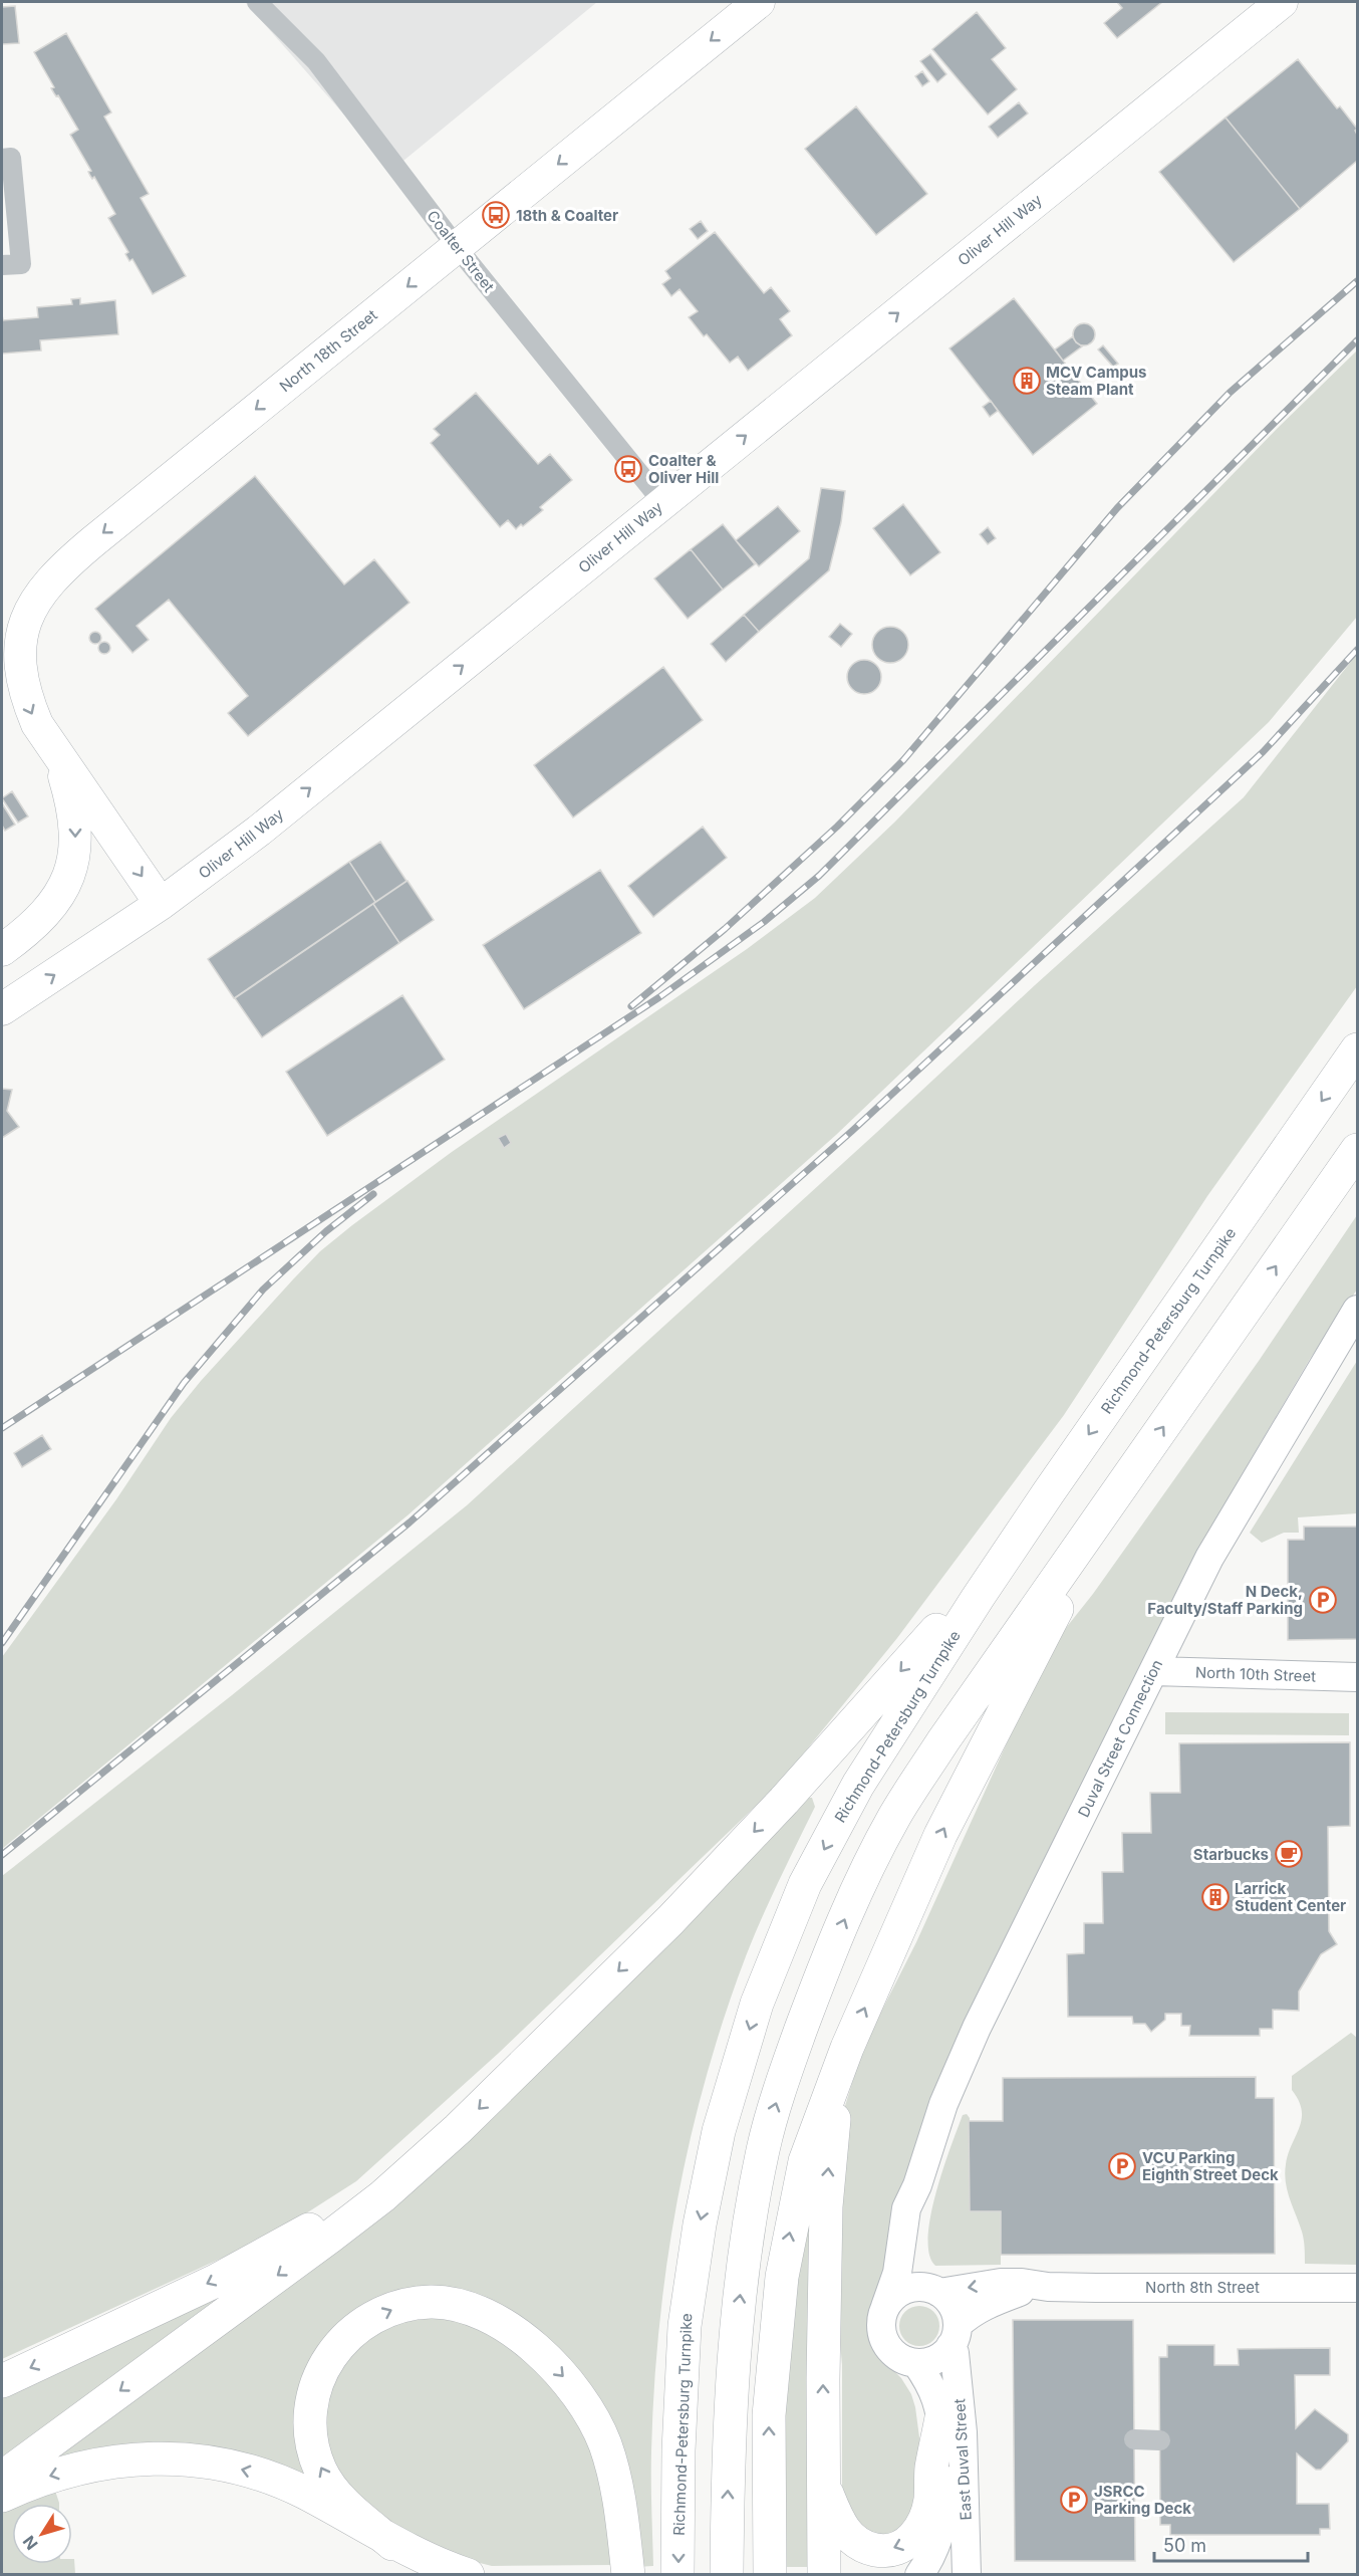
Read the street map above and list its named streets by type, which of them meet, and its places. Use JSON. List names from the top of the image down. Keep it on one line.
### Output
{"streets":{"highway":["Richmond-Petersburg Turnpike"],"main road":["Oliver Hill Way","North 18th Street"],"street":["Coalter Street","North 10th Street","Duval Street Connection","North 8th Street","East Duval Street"]},"crossings":[["Oliver Hill Way","Coalter Street"],["Oliver Hill Way","North 18th Street"],["Coalter Street","North 18th Street"],["North 10th Street","Duval Street Connection"],["Duval Street Connection","North 8th Street"],["Duval Street Connection","East Duval Street"],["North 8th Street","East Duval Street"]],"one_way":["Oliver Hill Way","North 18th Street"],"places":{"bus stop":["18th & Coalter","Coalter & Oliver Hill"],"building":["MCV Campus Steam Plant","Larrick Student Center"],"parking":["N Deck, Faculty/Staff Parking","VCU Parking Eighth Street Deck","JSRCC Parking Deck"],"cafe":["Starbucks"]},"scale_bar":"50 m","north":"bottom left"}
